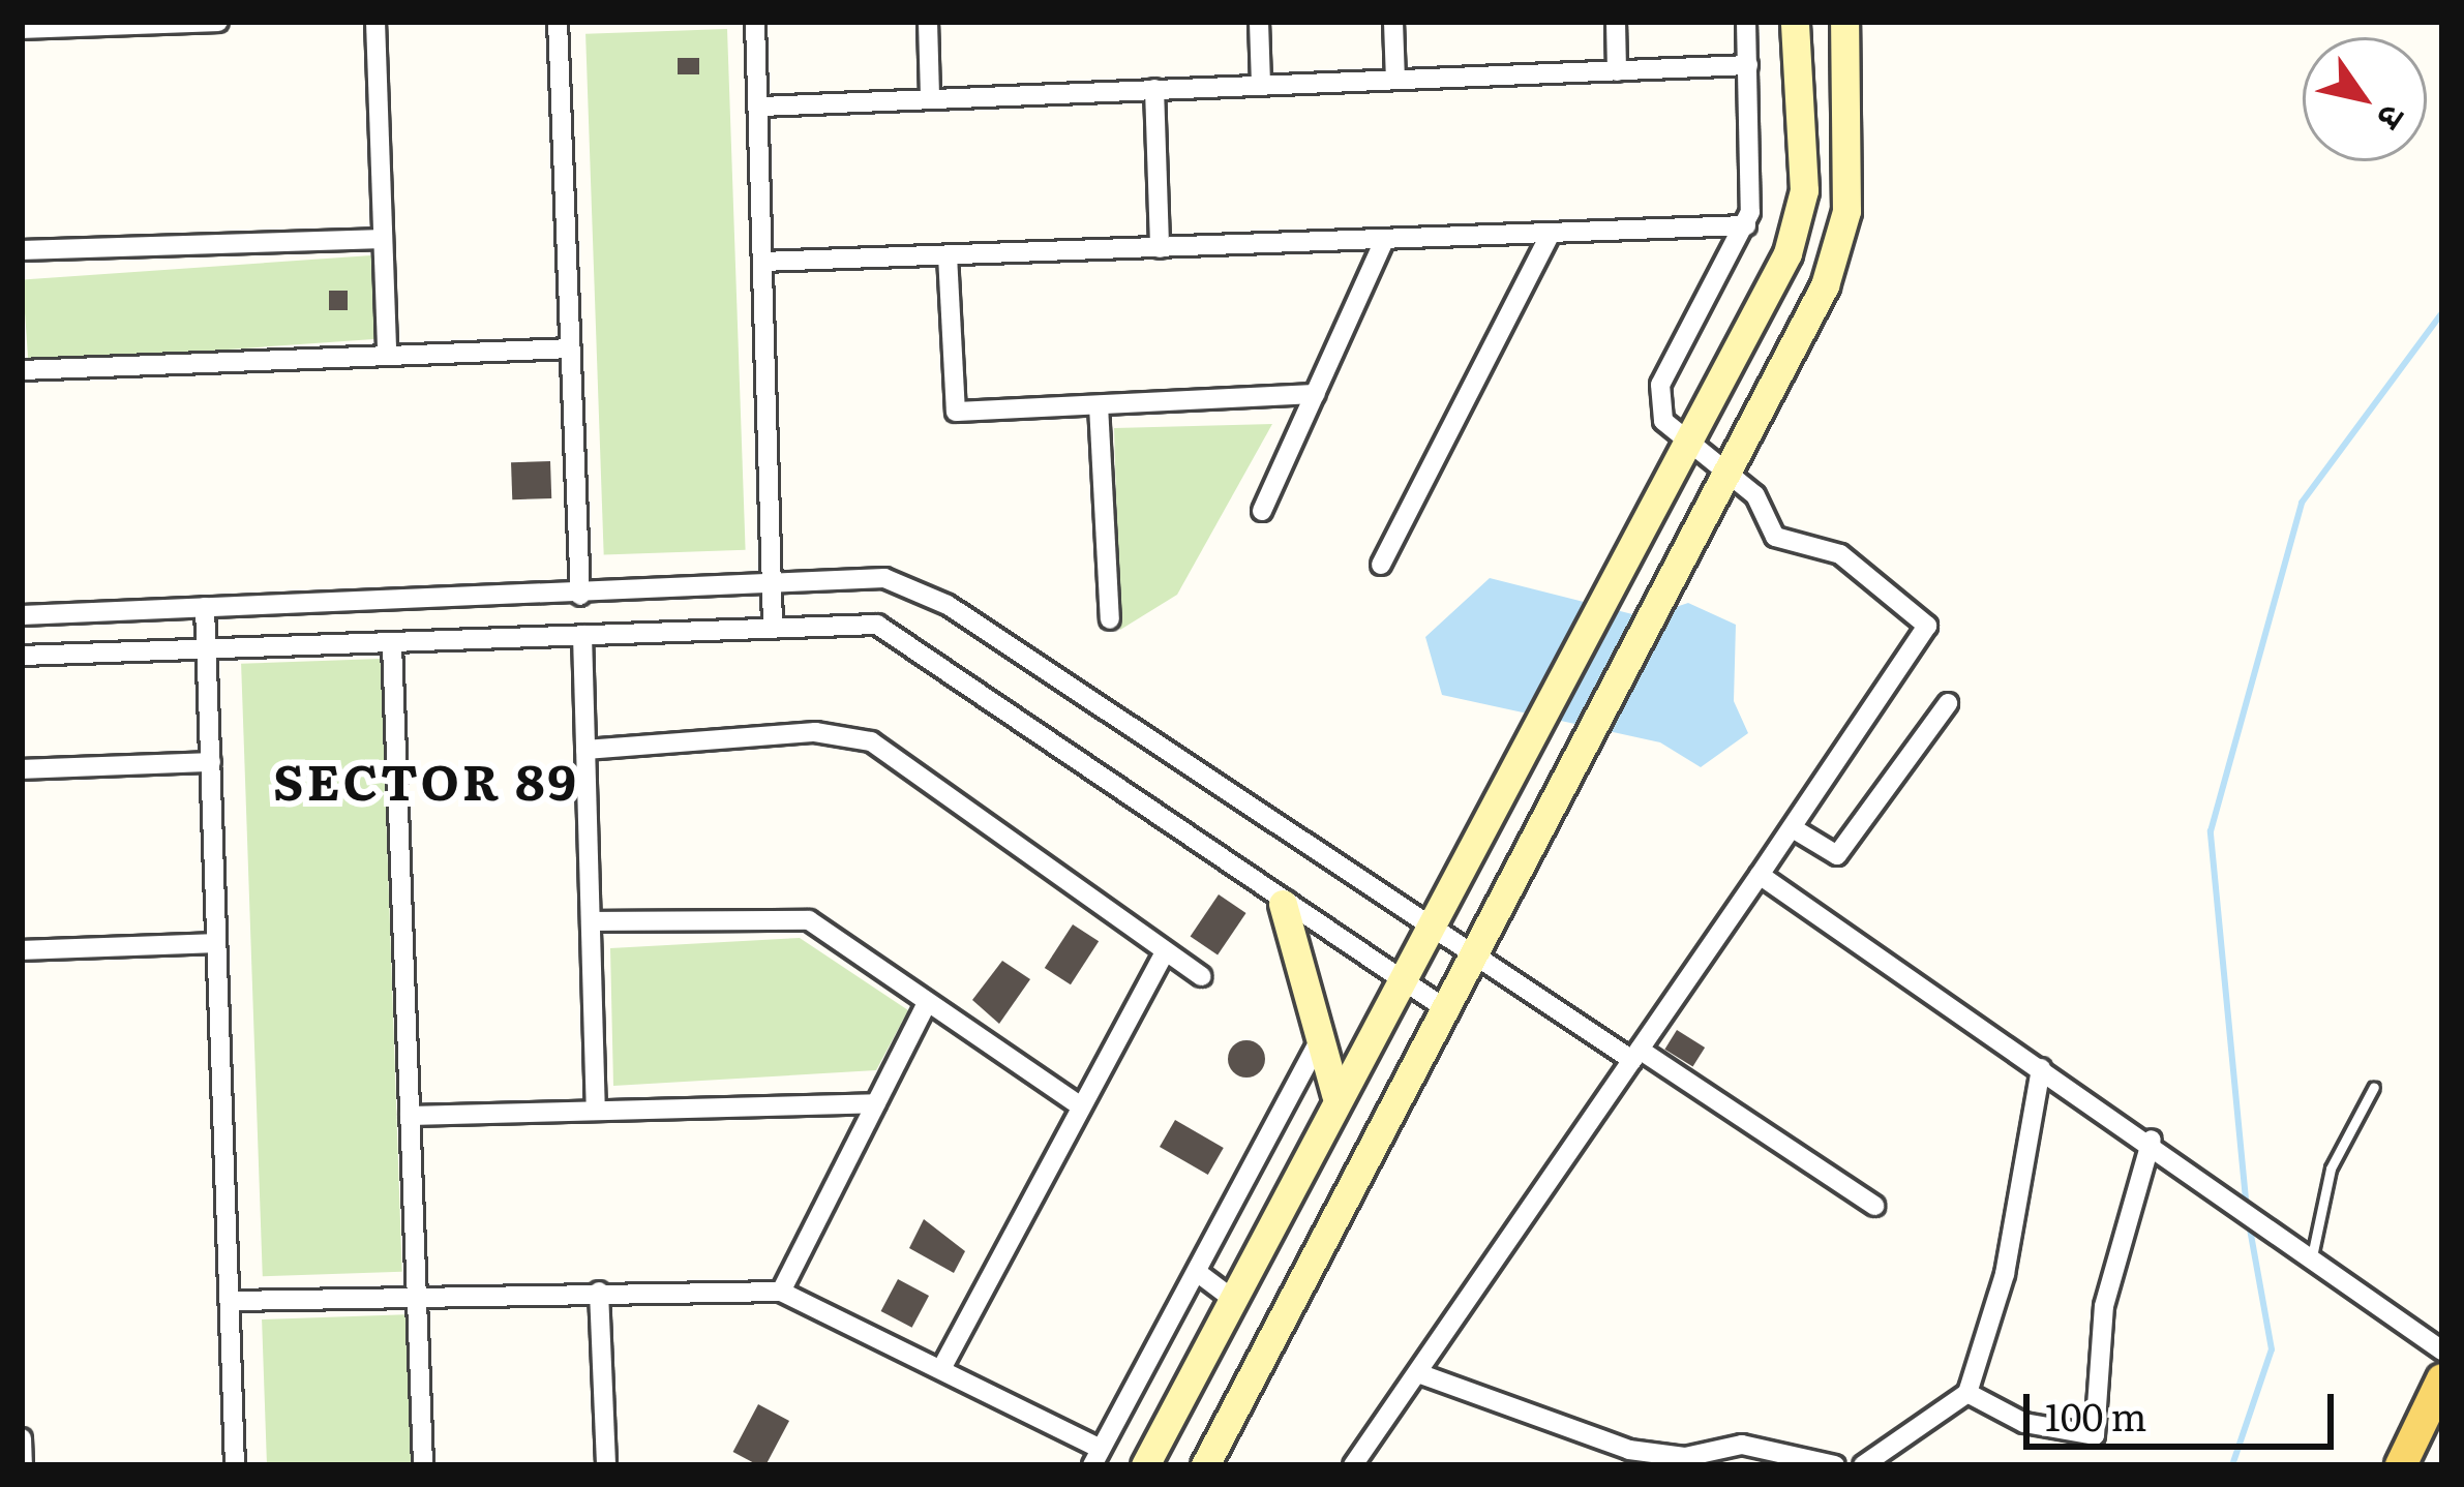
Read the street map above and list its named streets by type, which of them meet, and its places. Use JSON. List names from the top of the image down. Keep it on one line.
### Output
{"districts":["SECTOR 89"],"scale_bar":"100 m","north":"bottom right"}
